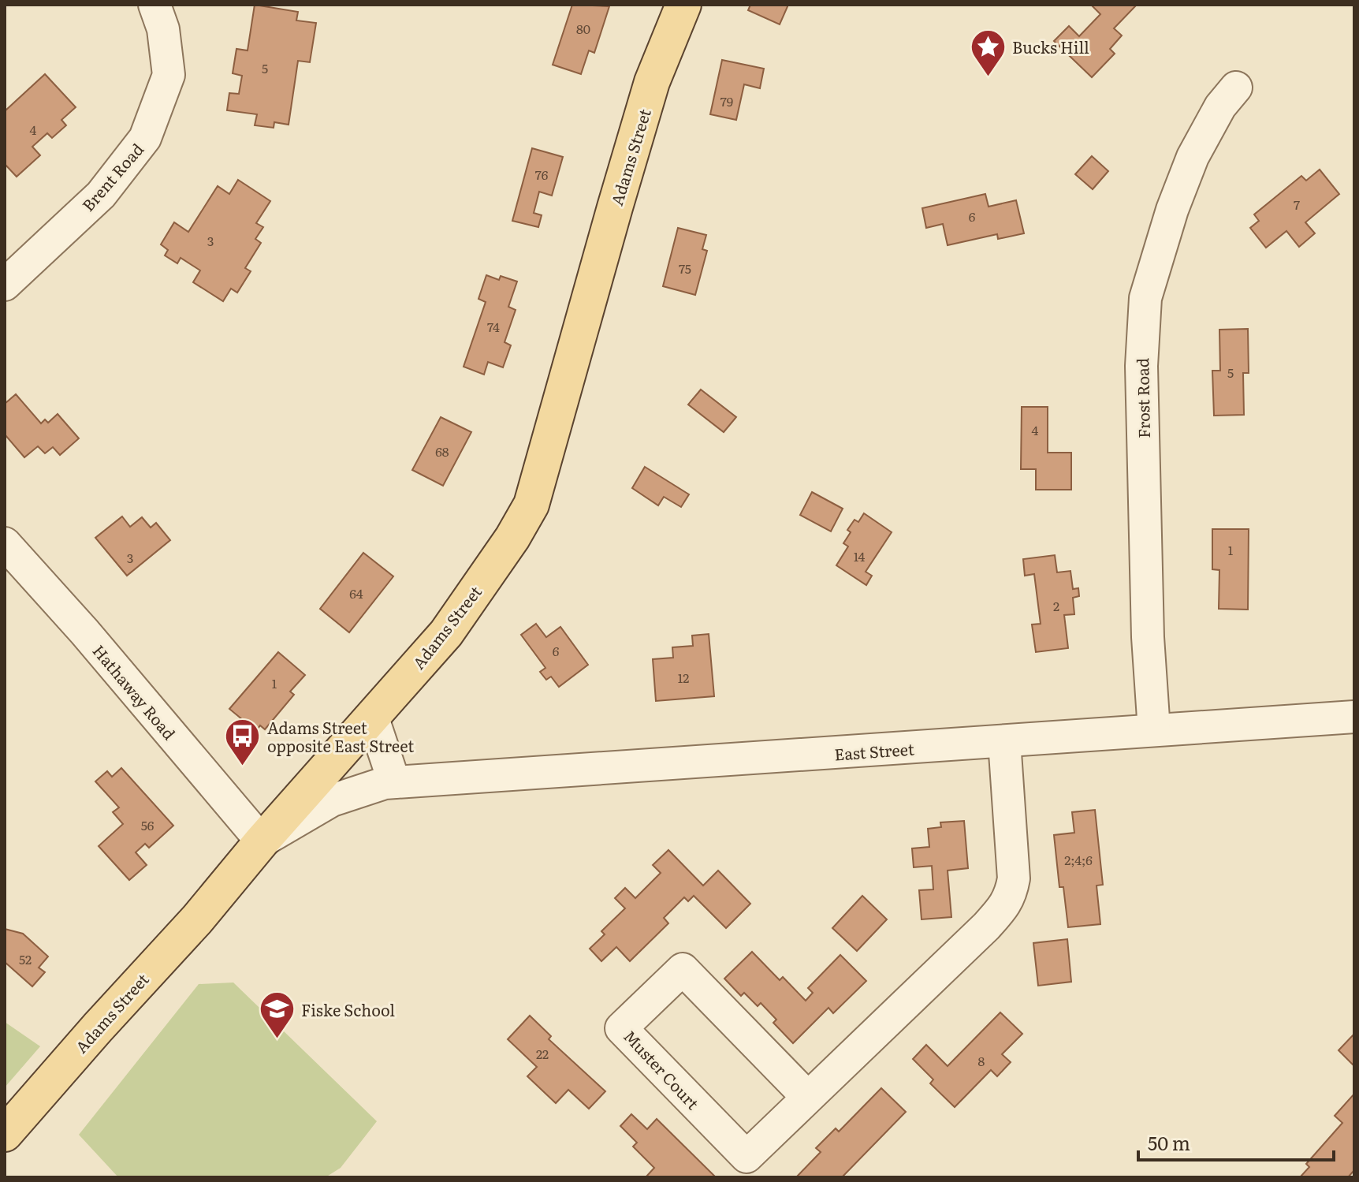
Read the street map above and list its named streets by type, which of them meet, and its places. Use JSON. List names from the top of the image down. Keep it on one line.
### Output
{"streets":{"main road":["Adams Street"],"street":["Brent Road","Frost Road","Hathaway Road","East Street","Muster Court"]},"crossings":[["Adams Street","Hathaway Road"],["Adams Street","East Street"],["Frost Road","East Street"],["Hathaway Road","East Street"],["East Street","Muster Court"]],"places":{"place":["Bucks Hill"],"bus stop":["Adams Street opposite East Street"],"school or university":["Fiske School"]},"house_numbers":["80","5","79","4","76","7","6","3","75","74","5","4","68","1","14","3","64","2","6","12","1","56","2;4;6","52","22","8"],"scale_bar":"50 m"}
